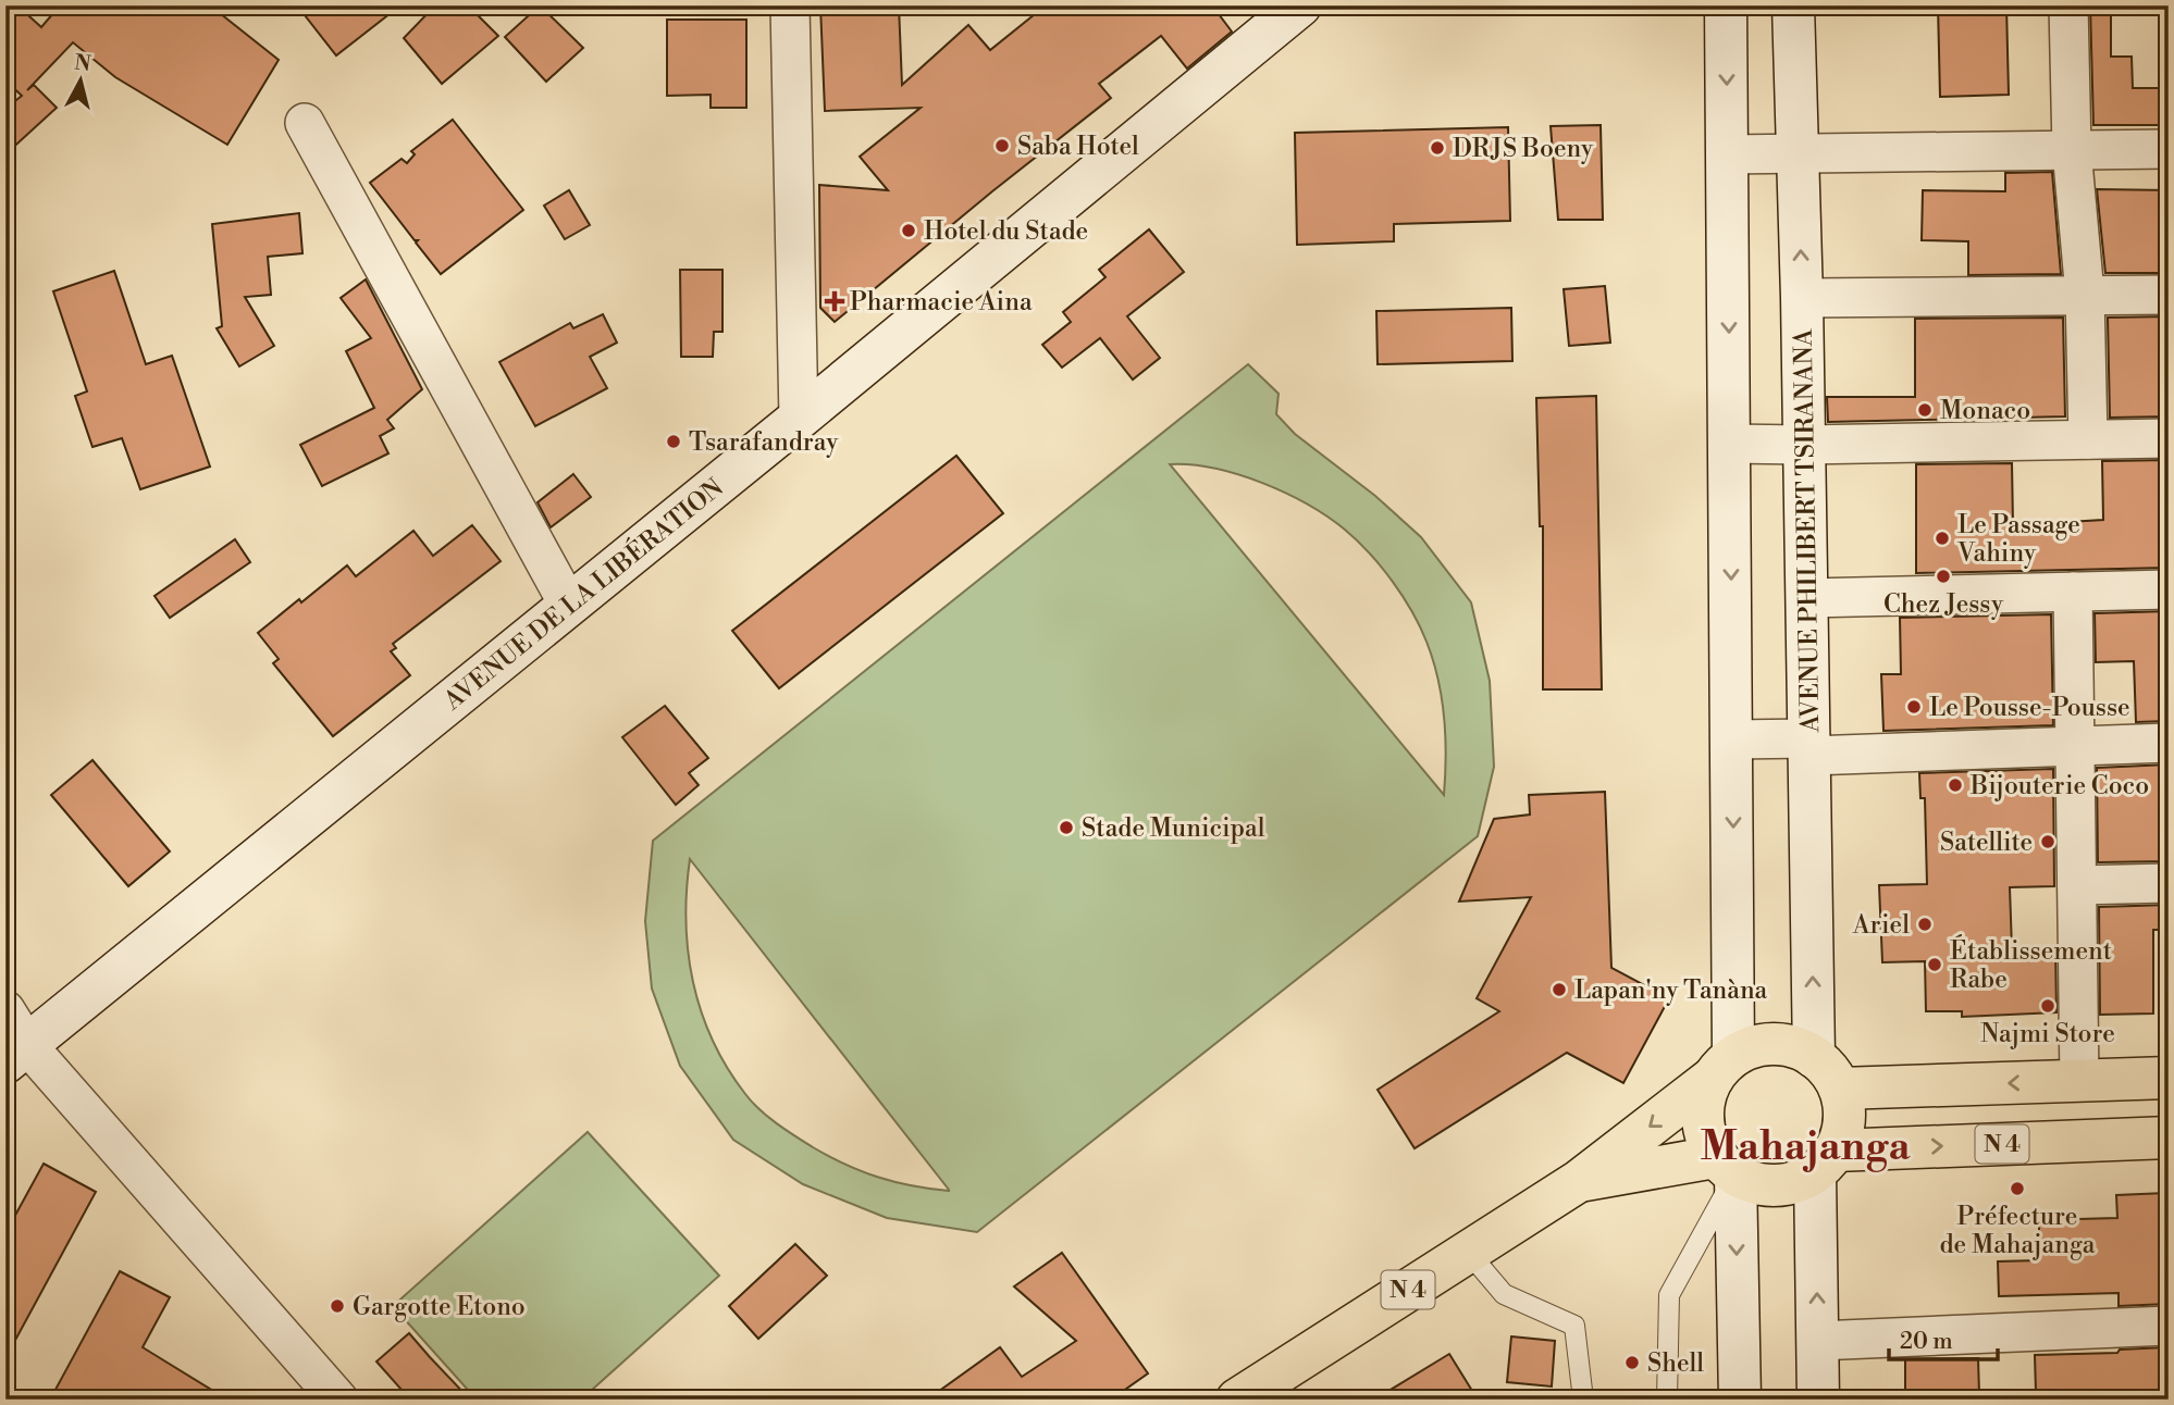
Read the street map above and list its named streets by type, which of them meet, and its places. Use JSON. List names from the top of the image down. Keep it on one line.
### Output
{"streets":{"main road":["AVENUE PHILIBERT TSIRANANA","AVENUE DE LA LIBÉRATION","N 4"]},"crossings":[["AVENUE PHILIBERT TSIRANANA","N 4"]],"districts":["Mahajanga"],"places":{"other":["Saba Hotel","DRJS Boeny","Hotel du Stade","Monaco","Tsarafandray","Le Passage Vahiny","Chez Jessy","Le Pousse-Pousse","Bijouterie Coco","Stade Municipal","Satellite","Ariel","Établissement Rabe","Lapan'ny Tanàna","Najmi Store","Préfecture de Mahajanga","Gargotte Etono","Shell"],"health":["Pharmacie Aina"]},"scale_bar":"20 m","north":"top"}
